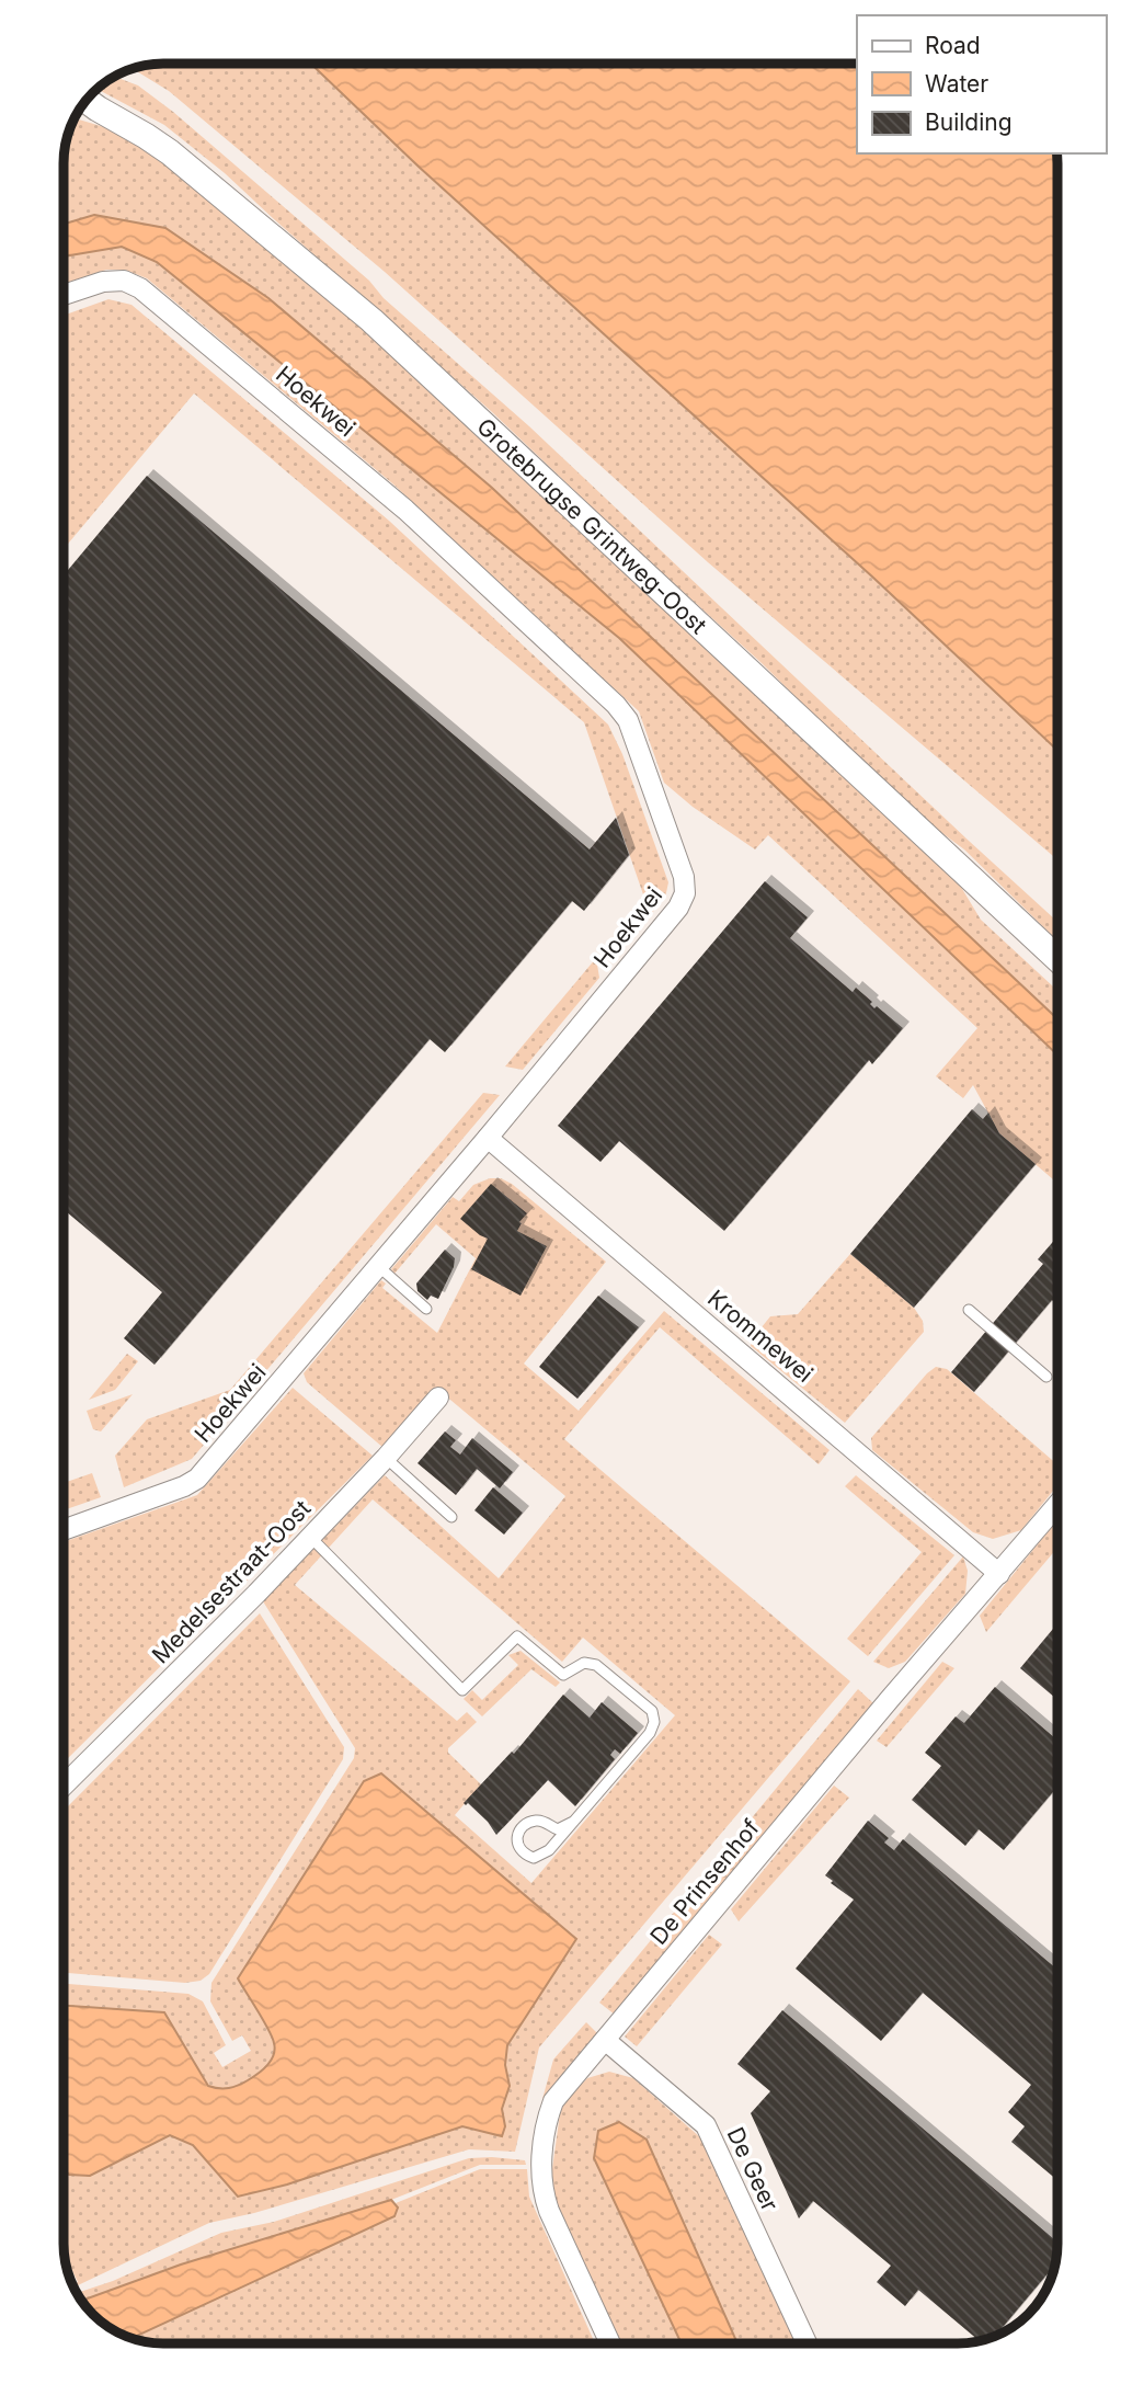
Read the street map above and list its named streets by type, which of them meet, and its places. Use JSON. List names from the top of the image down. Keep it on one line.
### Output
{"streets":{"street":["Hoekwei","Grotebrugse Grintweg-Oost","Krommewei","Medelsestraat-Oost","De Prinsenhof","De Geer"]},"crossings":[["Hoekwei","Krommewei"],["Krommewei","De Prinsenhof"],["De Prinsenhof","De Geer"]],"legend":["Road","Water","Building"]}
